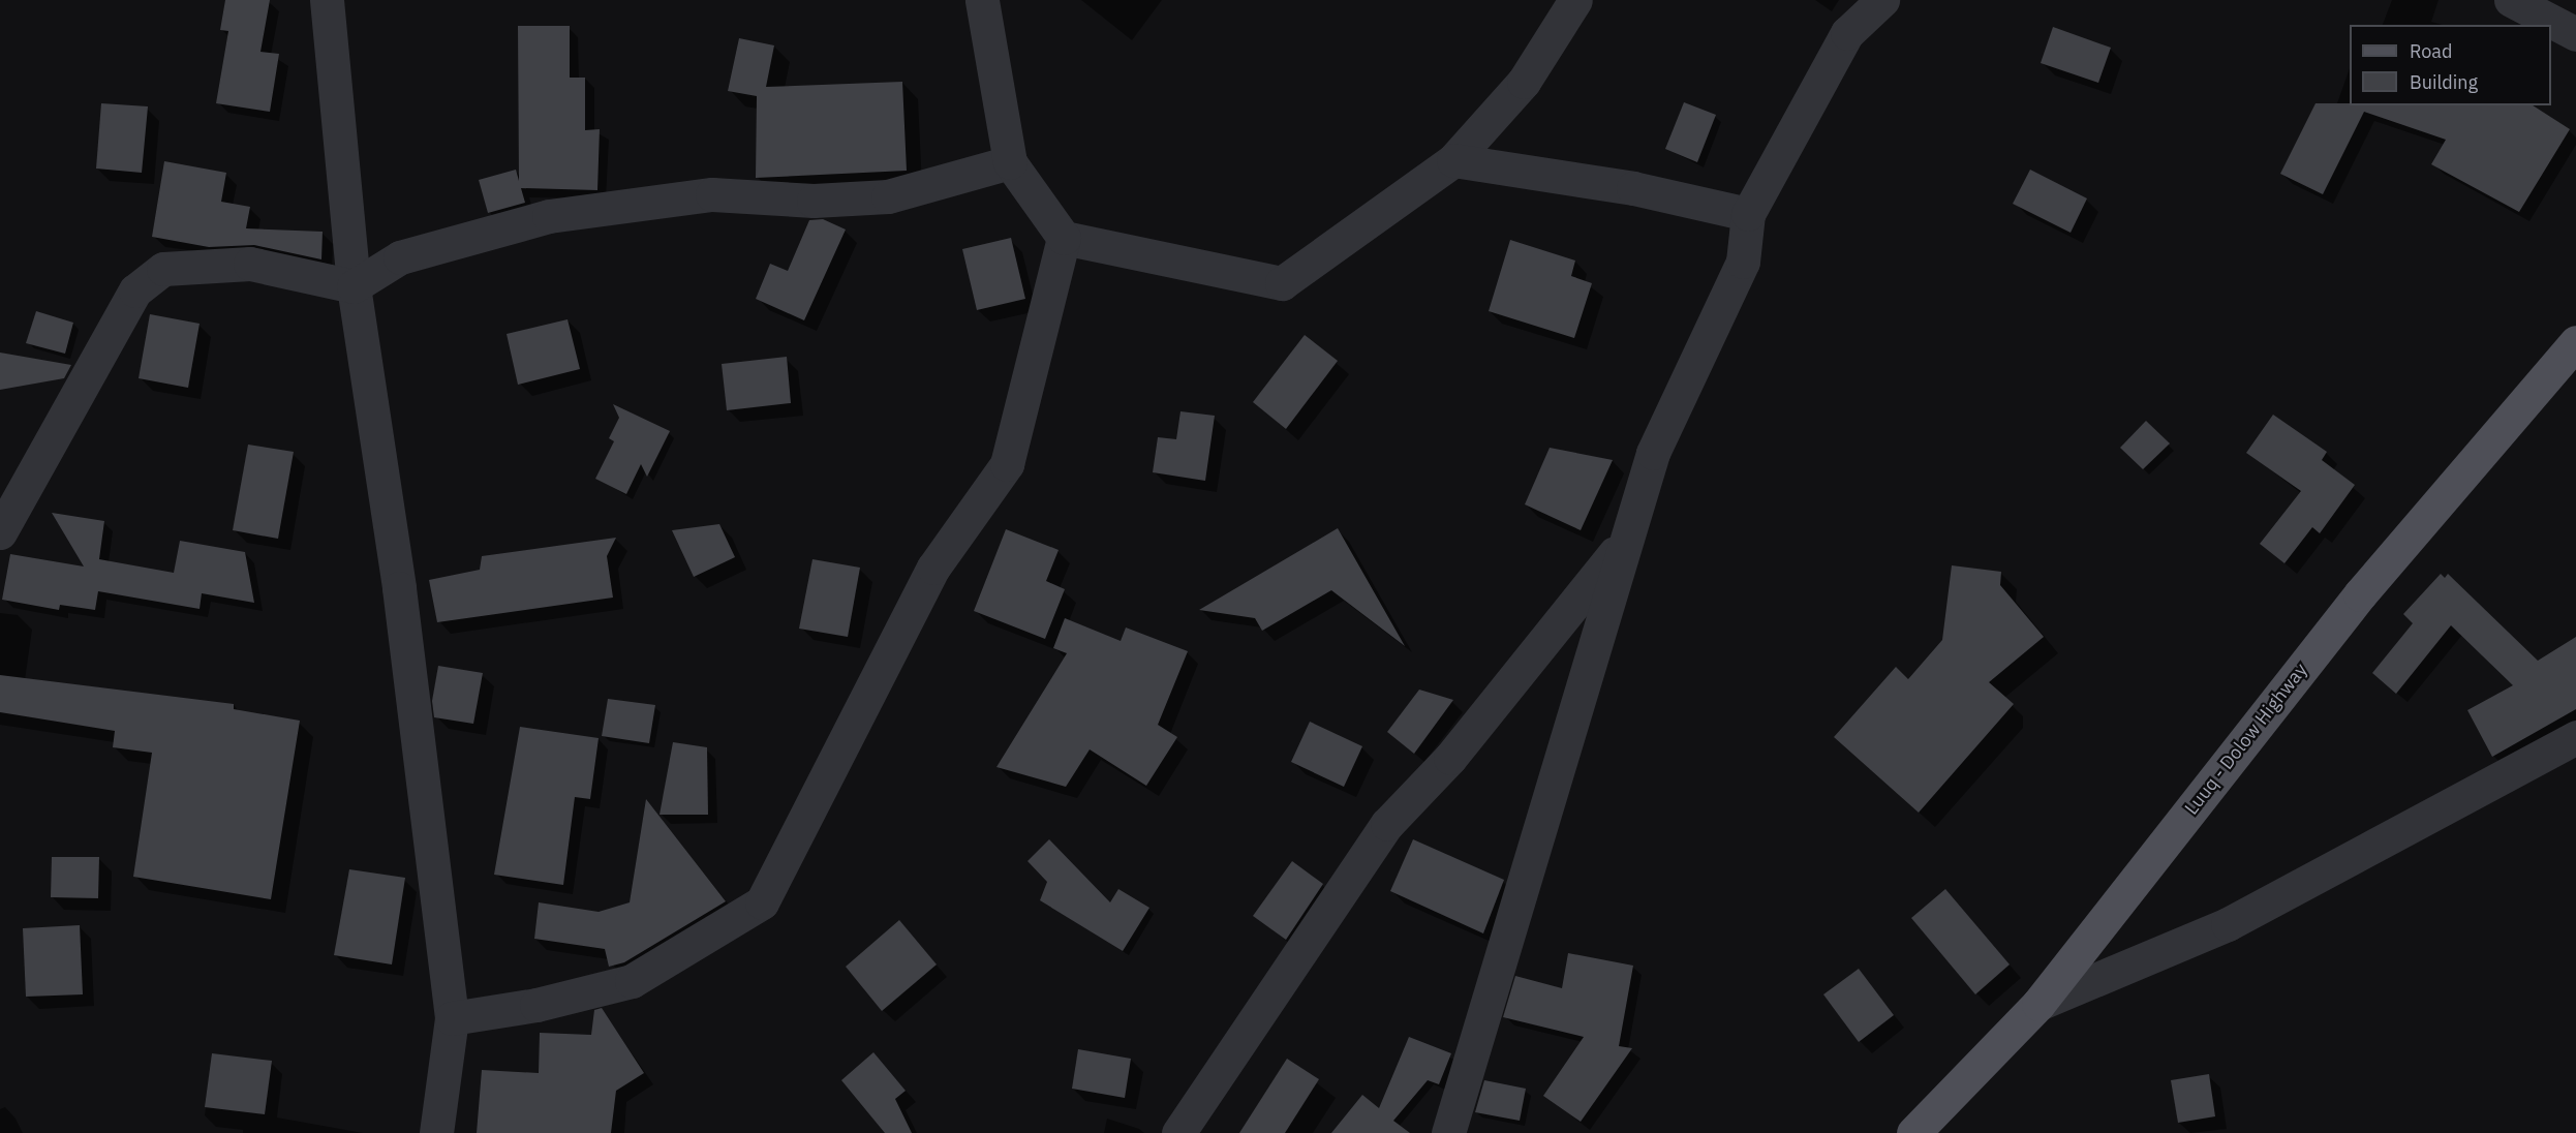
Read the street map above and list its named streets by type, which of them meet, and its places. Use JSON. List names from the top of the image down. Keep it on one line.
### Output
{"streets":{"main road":["Luuq - Dolow Highway"]},"legend":["Road","Building"]}
